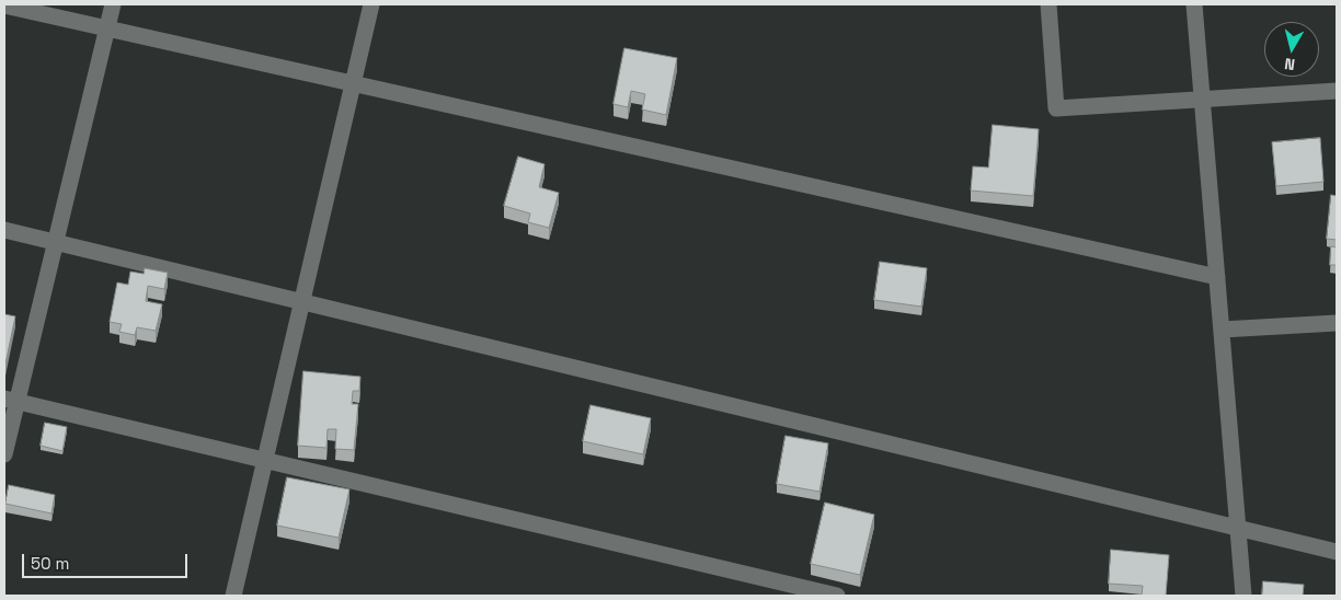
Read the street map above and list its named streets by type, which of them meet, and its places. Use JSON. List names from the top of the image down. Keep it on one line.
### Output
{"scale_bar":"50 m","north":"bottom"}
